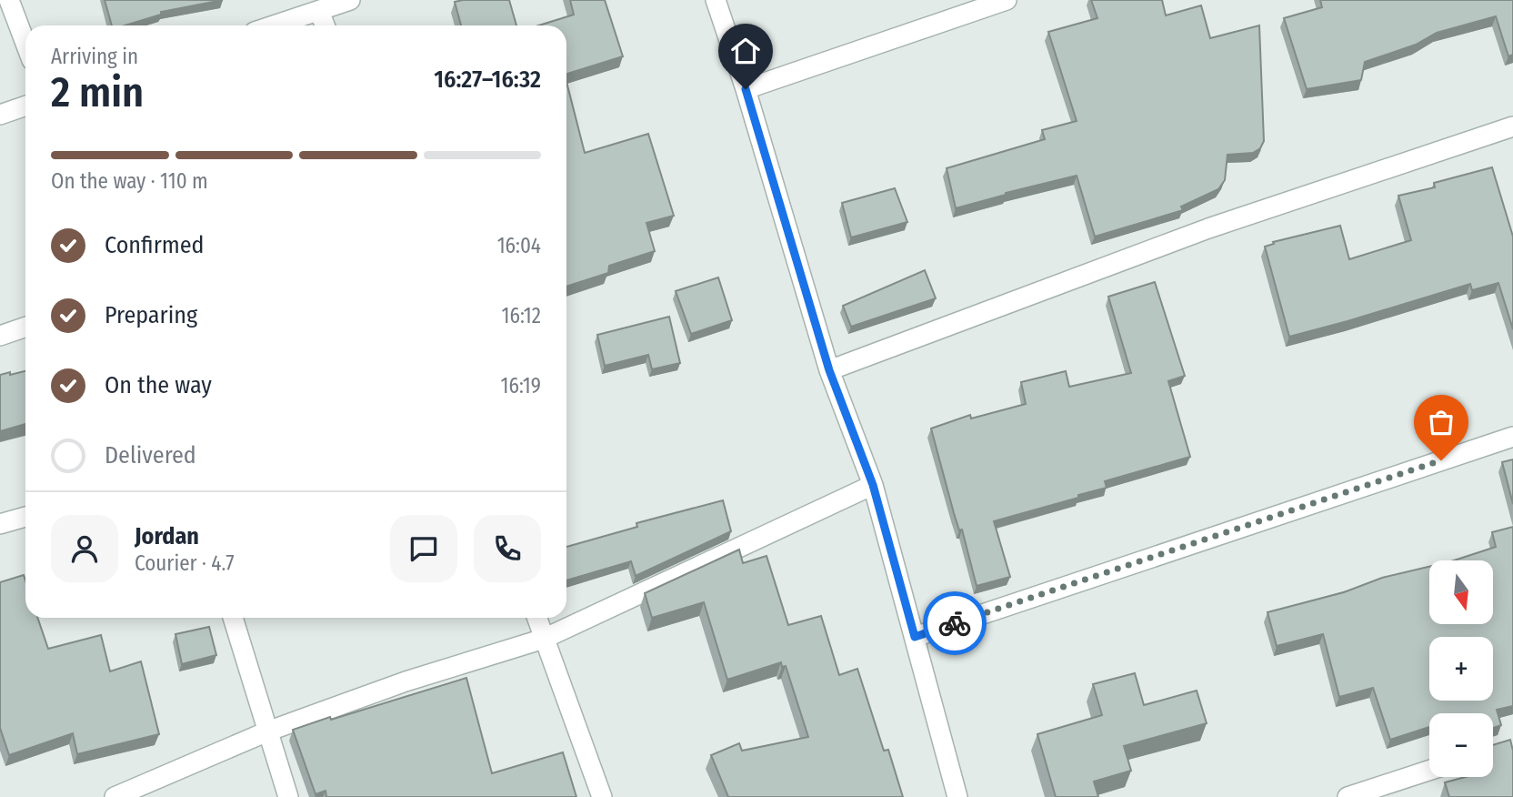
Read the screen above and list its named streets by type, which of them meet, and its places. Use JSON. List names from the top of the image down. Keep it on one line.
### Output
{"north":"bottom","page":{"heading":["2 min","Arriving in","16:27–16:32"],"panel":["Jordan","Courier · 4.7"],"bar":"On the way · 110 m","list":[["Confirmed","16:04"],["Preparing","16:12"],["On the way","16:19"],"Delivered"],"map_buttons":["+","−"]}}
